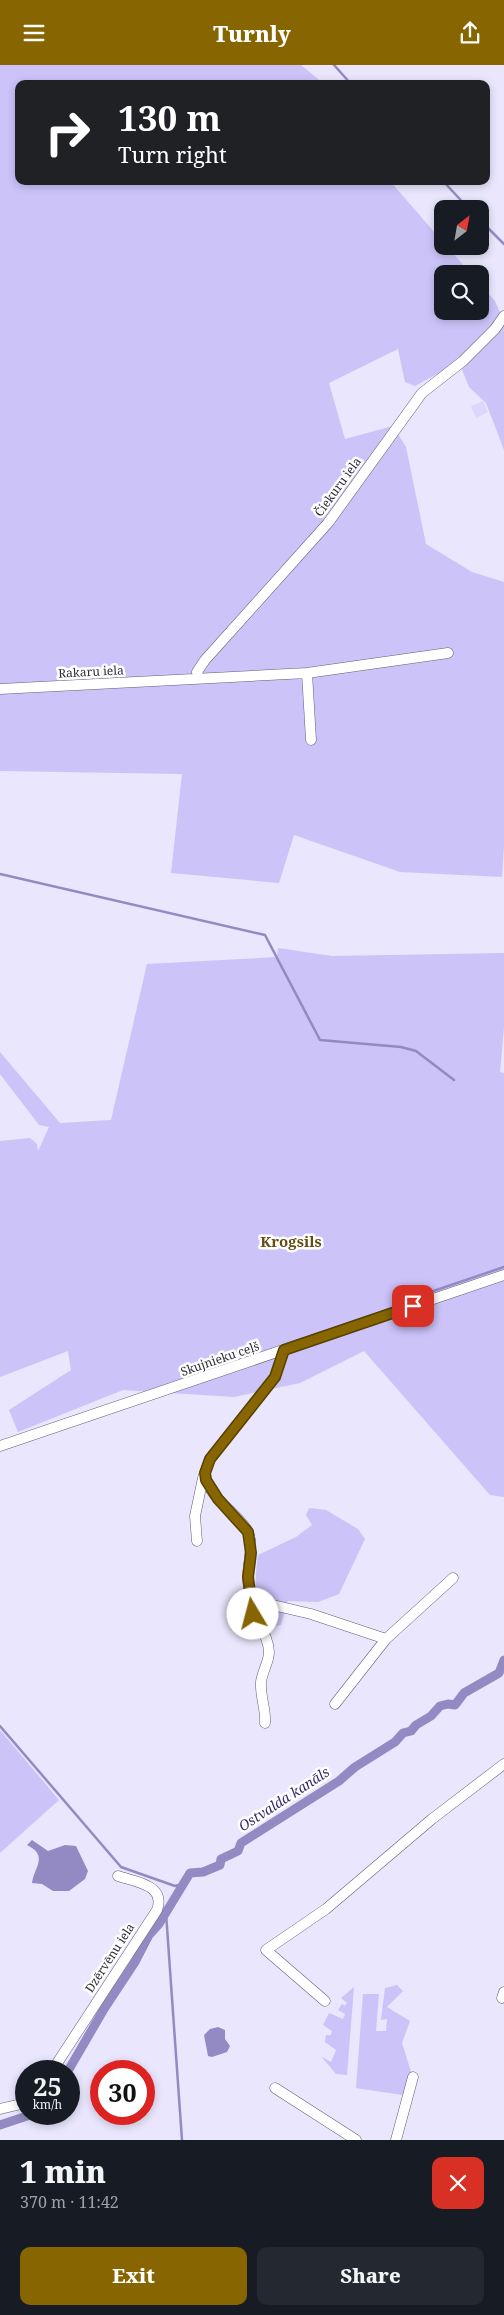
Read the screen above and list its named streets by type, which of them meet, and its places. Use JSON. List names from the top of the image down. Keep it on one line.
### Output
{"streets":{"street":["Čiekuru iela","Rakaru iela","Skujnieku ceļš","Dzērvēnu iela"]},"crossings":[["Čiekuru iela","Rakaru iela"]],"districts":["Krogsils"],"water":["Ostvalda kanāls"],"north":"top right","page":{"header":"Turnly","turn":["130 m","Turn right"],"speed":"25 km/h","limit":"30","heading":["1 min","370 m · 11:42"],"buttons":["Exit","Share"]}}
